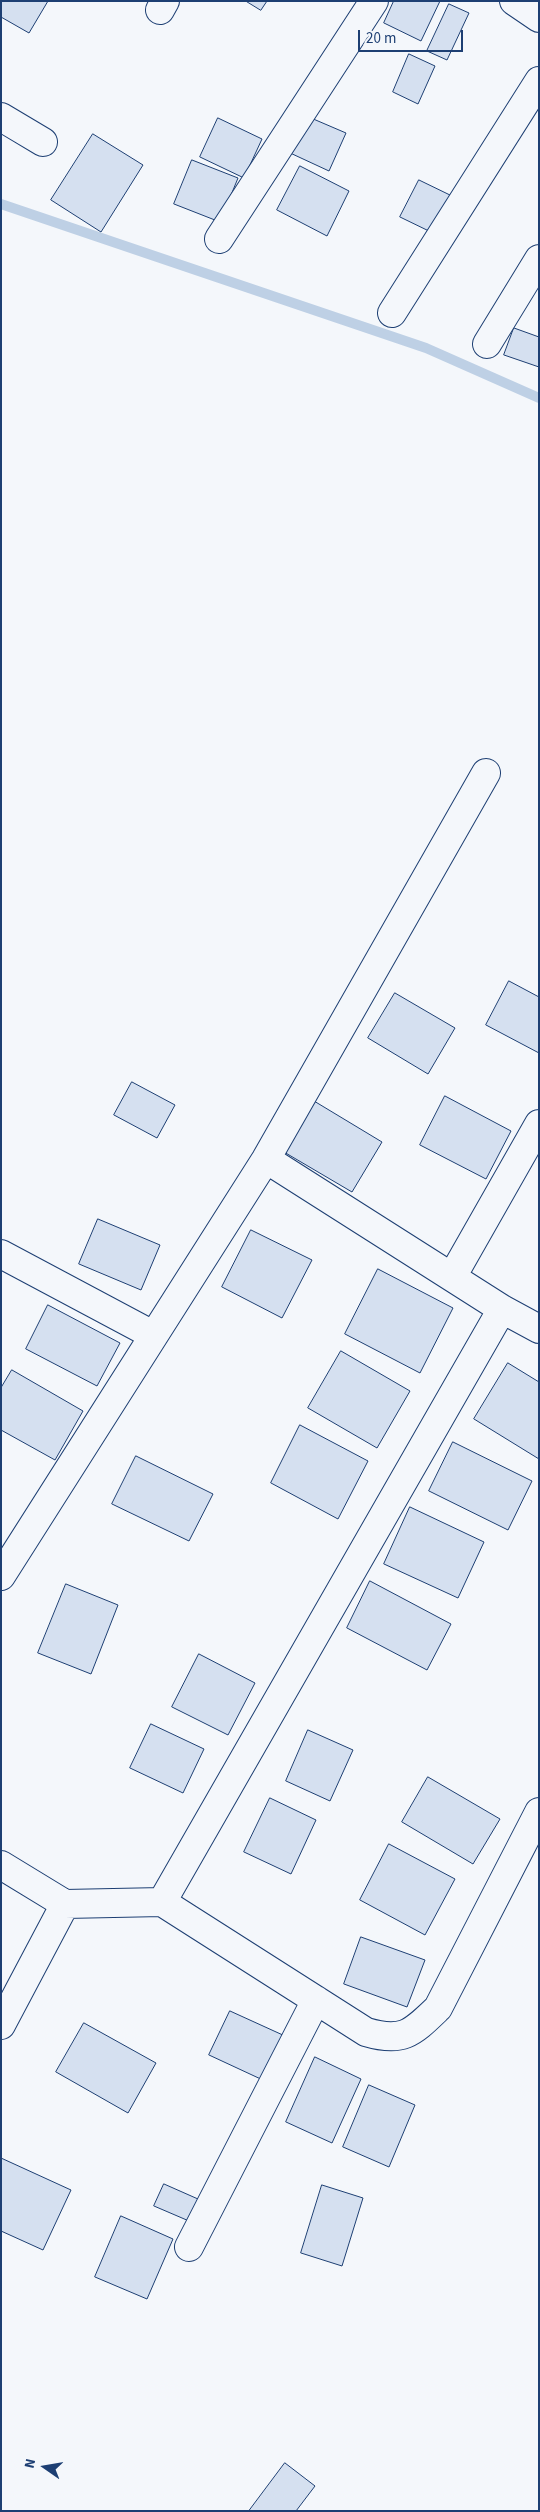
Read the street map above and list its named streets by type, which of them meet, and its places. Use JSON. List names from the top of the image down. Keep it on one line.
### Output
{"scale_bar":"20 m","north":"left"}
